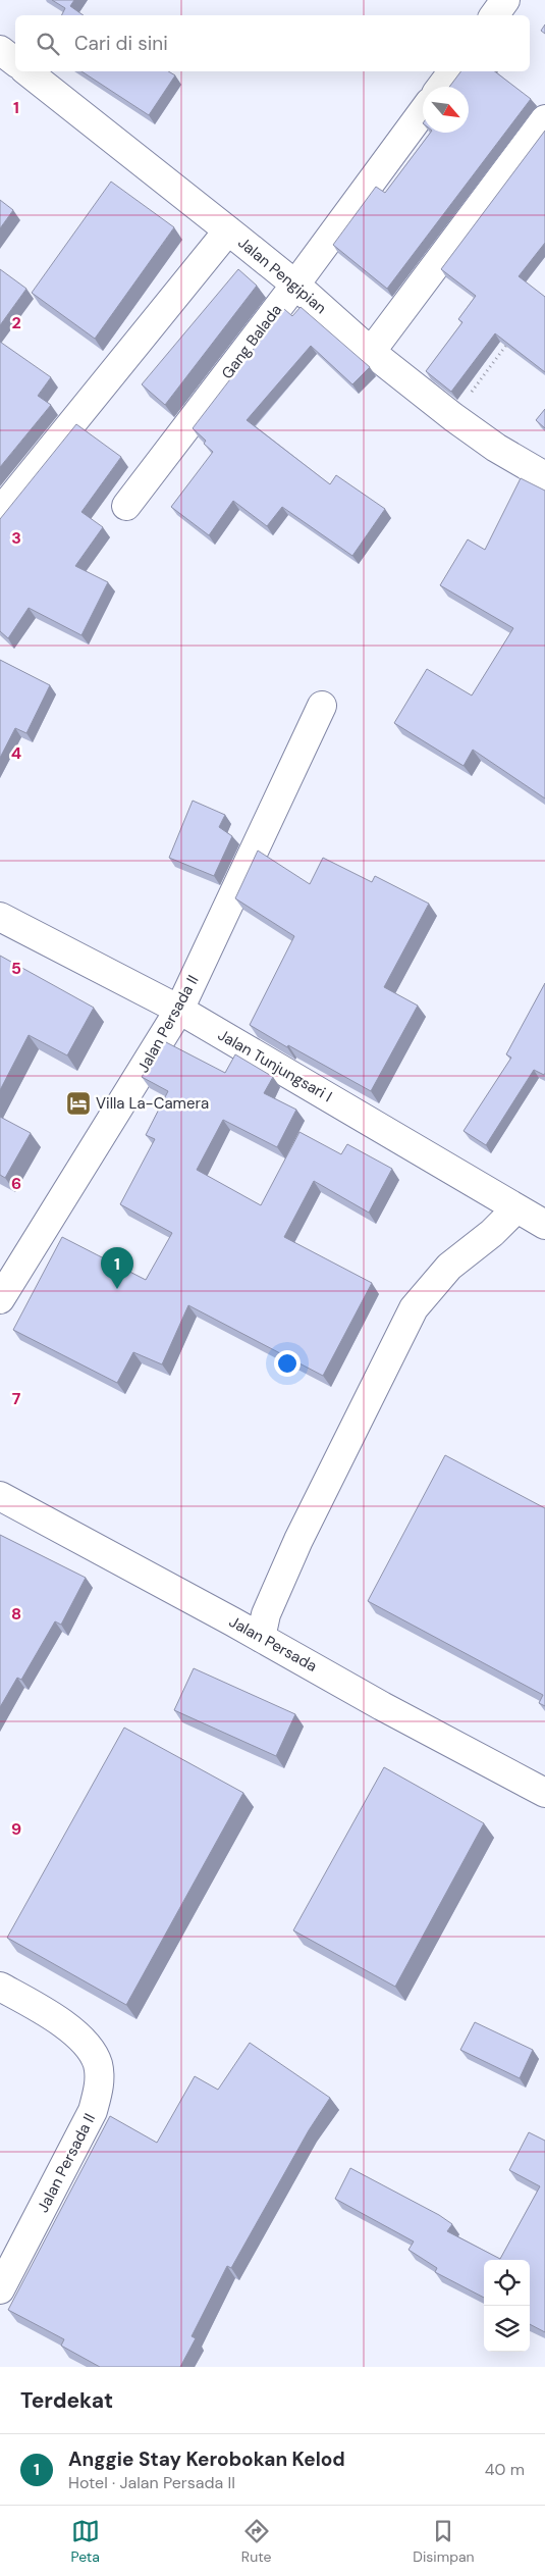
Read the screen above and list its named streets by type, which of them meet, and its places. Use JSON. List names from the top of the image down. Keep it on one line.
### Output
{"streets":{"street":["Jalan Pengipian","Gang Balada","Jalan Persada II","Jalan Tunjungsari I","Jalan Persada"]},"crossings":[["Jalan Pengipian","Gang Balada"],["Jalan Persada II","Jalan Tunjungsari I"]],"places":{"hotel":["Villa La-Camera"]},"north":"bottom right","page":{"search":"Cari di sini","pins":"1","heading":"Terdekat","list":[{"mark":"1","name":"Anggie Stay Kerobokan Kelod","note":"Hotel · Jalan Persada II","value":"40 m"}],"nav":["Peta","Rute","Disimpan"]},"grid":{"rows":["1","2","3","4","5","6","7","8","9"]}}
